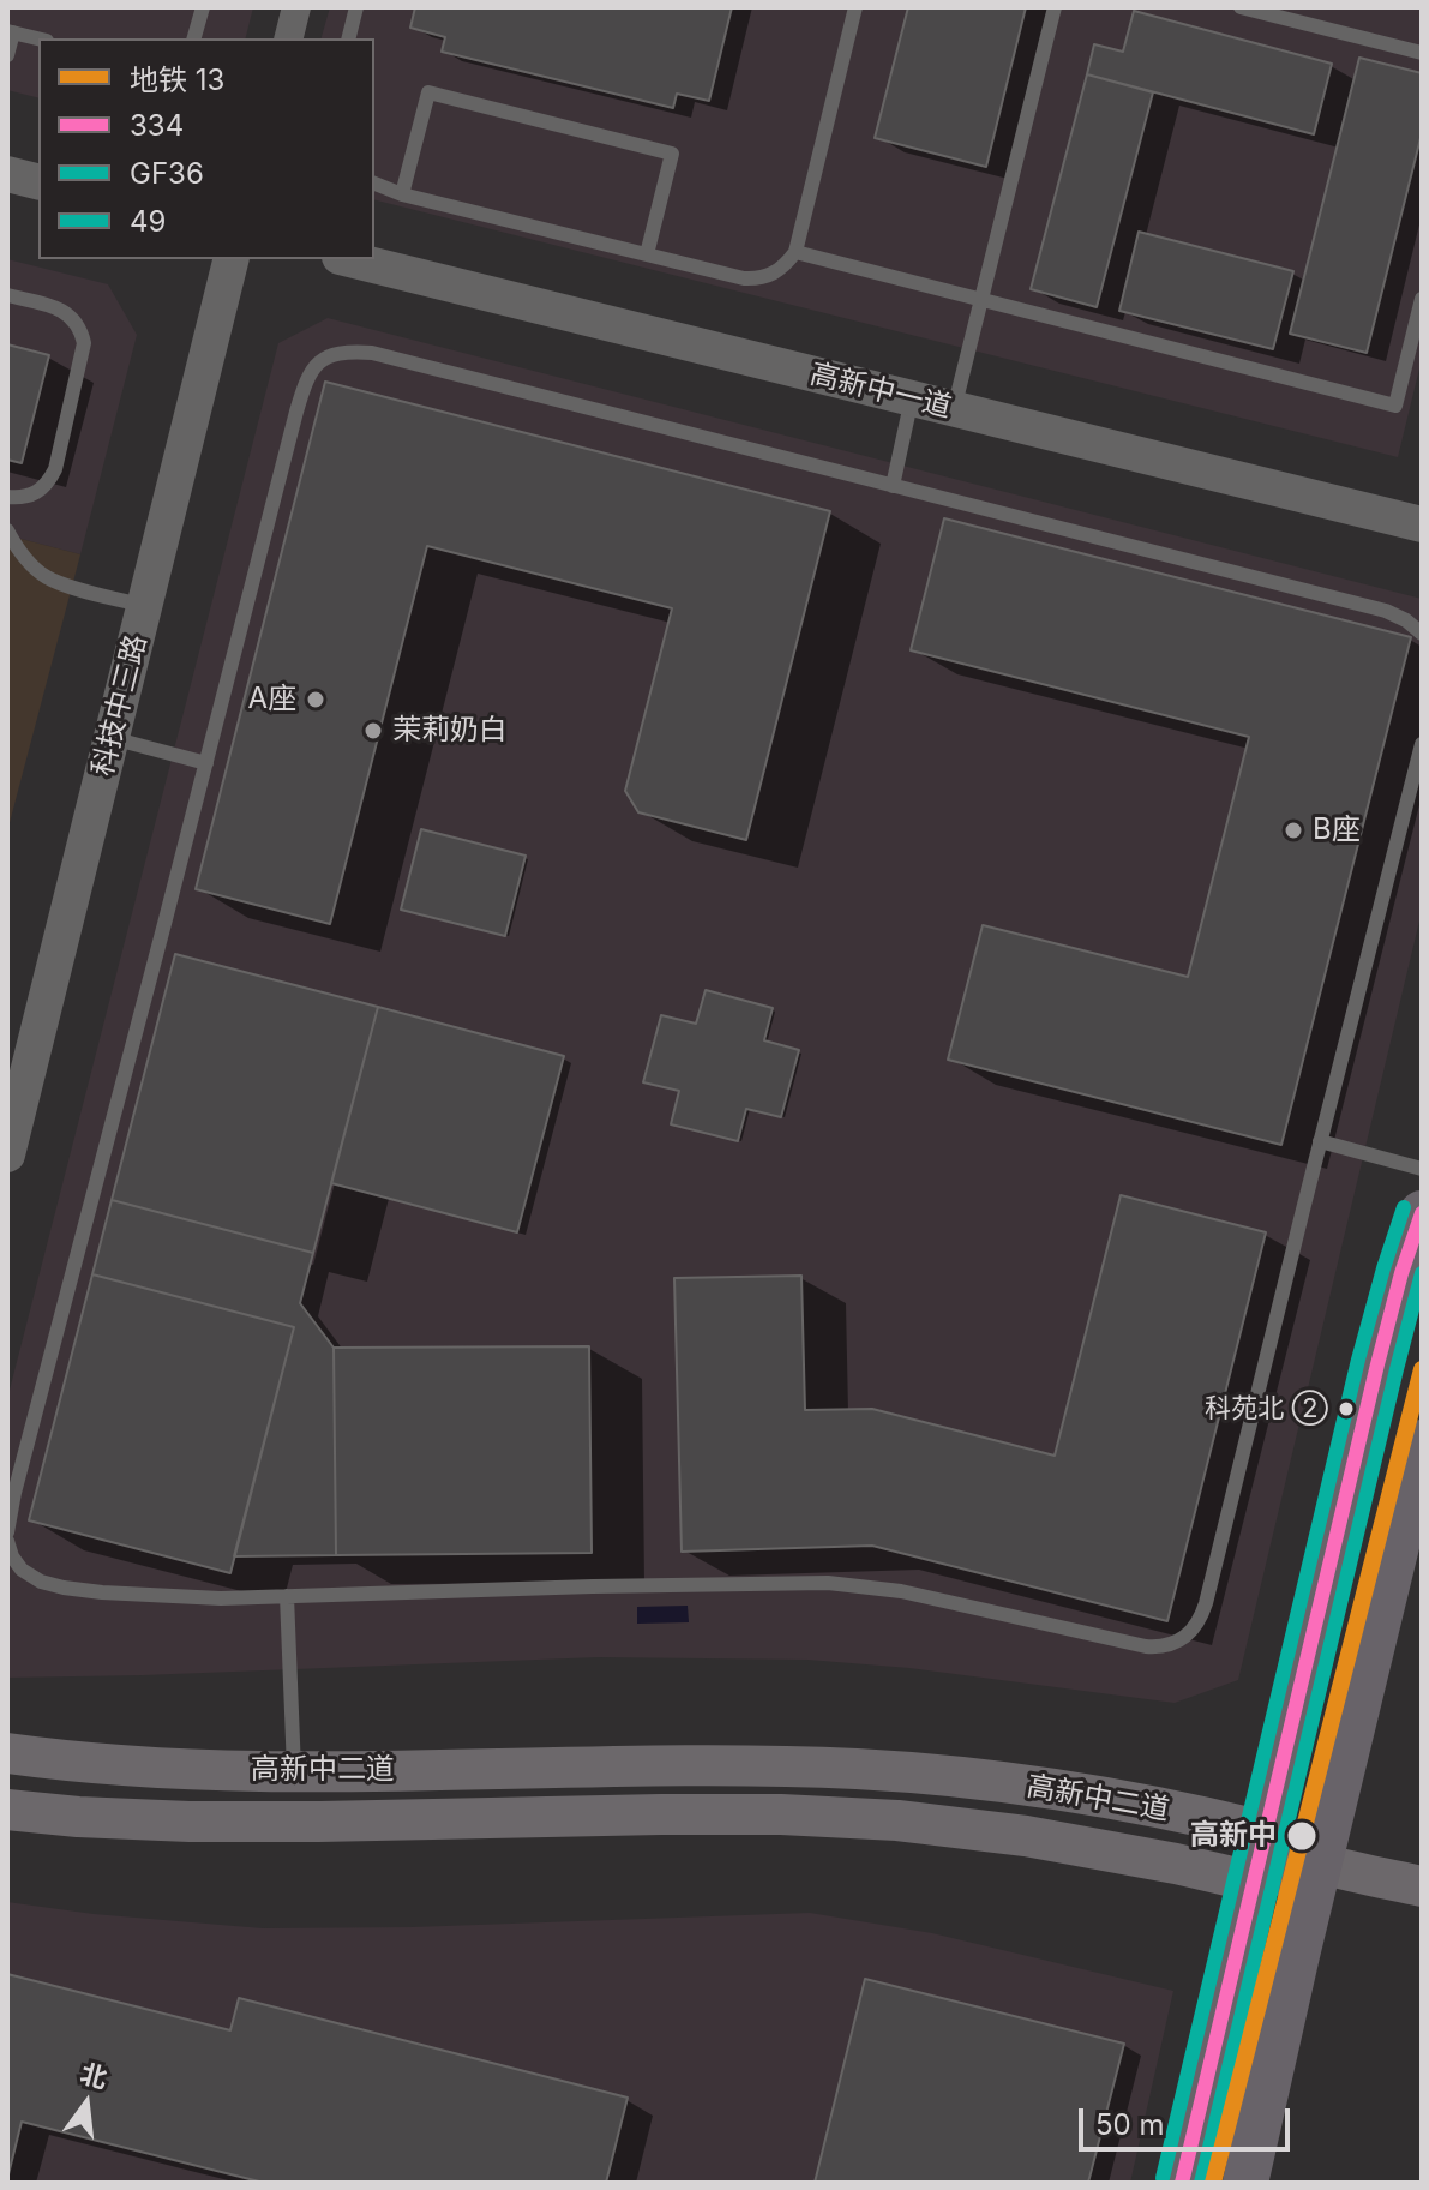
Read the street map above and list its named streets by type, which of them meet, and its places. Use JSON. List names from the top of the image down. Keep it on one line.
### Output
{"streets":{"main road":["高新中二道"],"street":["高新中一道","科技中三路"]},"places":["A座","茉莉奶白","B座","科苑北 ②","高新中"],"lines":["transit line 49","transit line 334","transit line GF36","metro line 13"],"legend":["地铁 13","334","GF36","49"],"scale_bar":"50 m","north":"top"}
